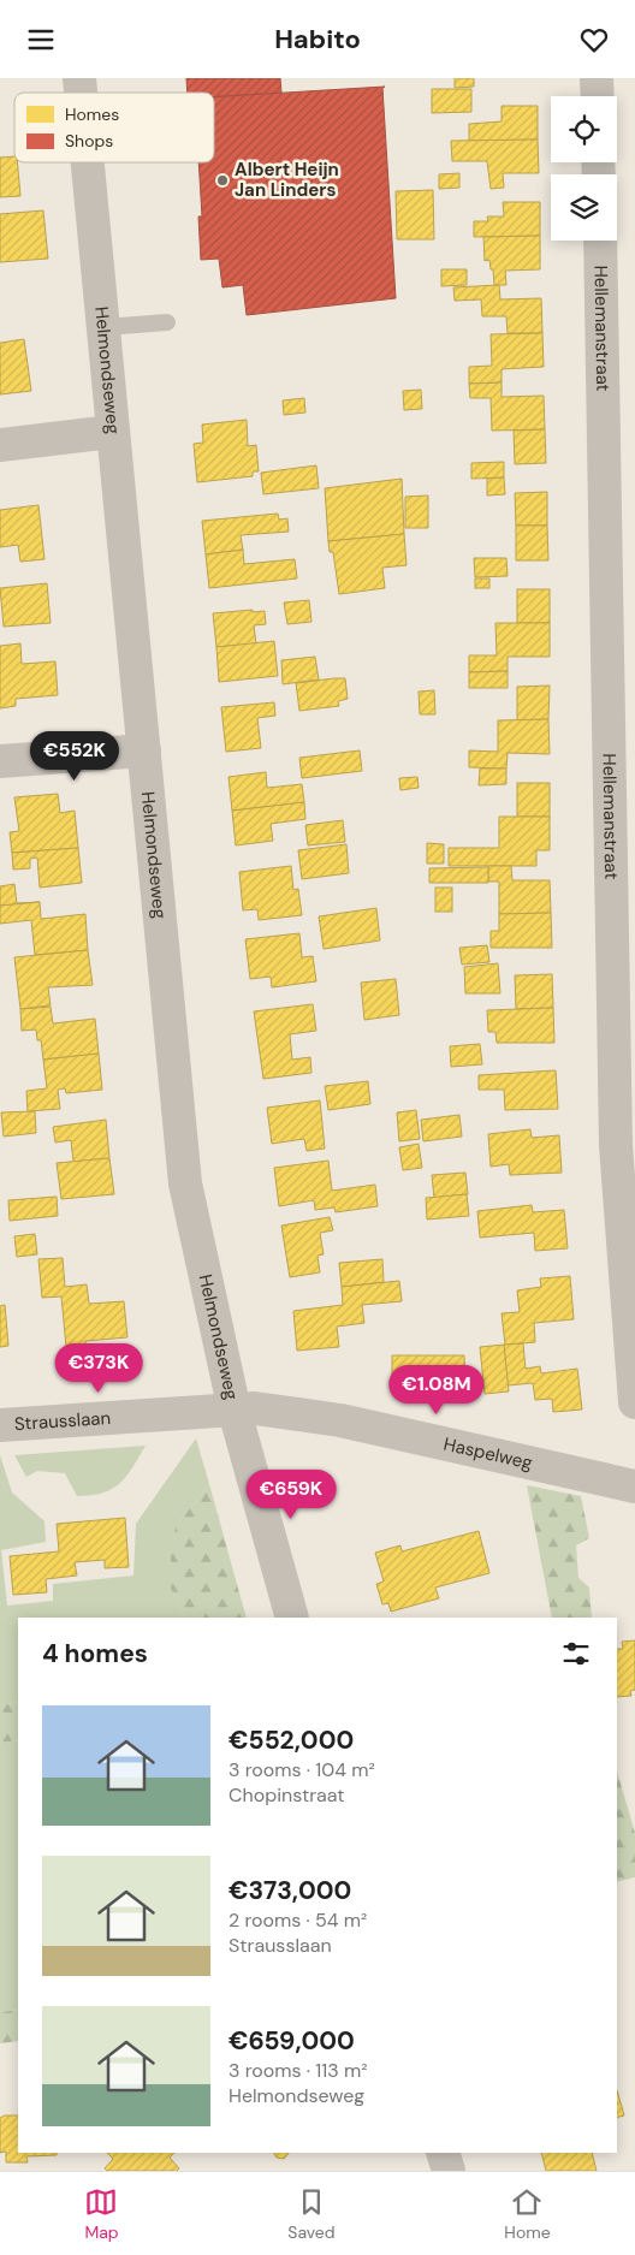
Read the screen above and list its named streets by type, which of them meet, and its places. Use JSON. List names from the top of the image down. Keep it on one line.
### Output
{"streets":{"street":["Hellemanstraat","Helmondseweg","Strausslaan","Haspelweg"]},"crossings":[["Helmondseweg","Strausslaan"],["Helmondseweg","Haspelweg"],["Strausslaan","Haspelweg"]],"places":["Albert Heijn Jan Linders"],"legend":["Homes","Shops"],"page":{"header":"Habito","price":["€552K","€373K","€1.08M","€659K"],"heading":"4 homes","list":[{"name":"€552,000","note":"3 rooms · 104 m² · Chopinstraat"},{"name":"€373,000","note":"2 rooms · 54 m² · Strausslaan"},{"name":"€659,000","note":"3 rooms · 113 m² · Helmondseweg"}],"tabs":["Map","Saved","Home"]}}
